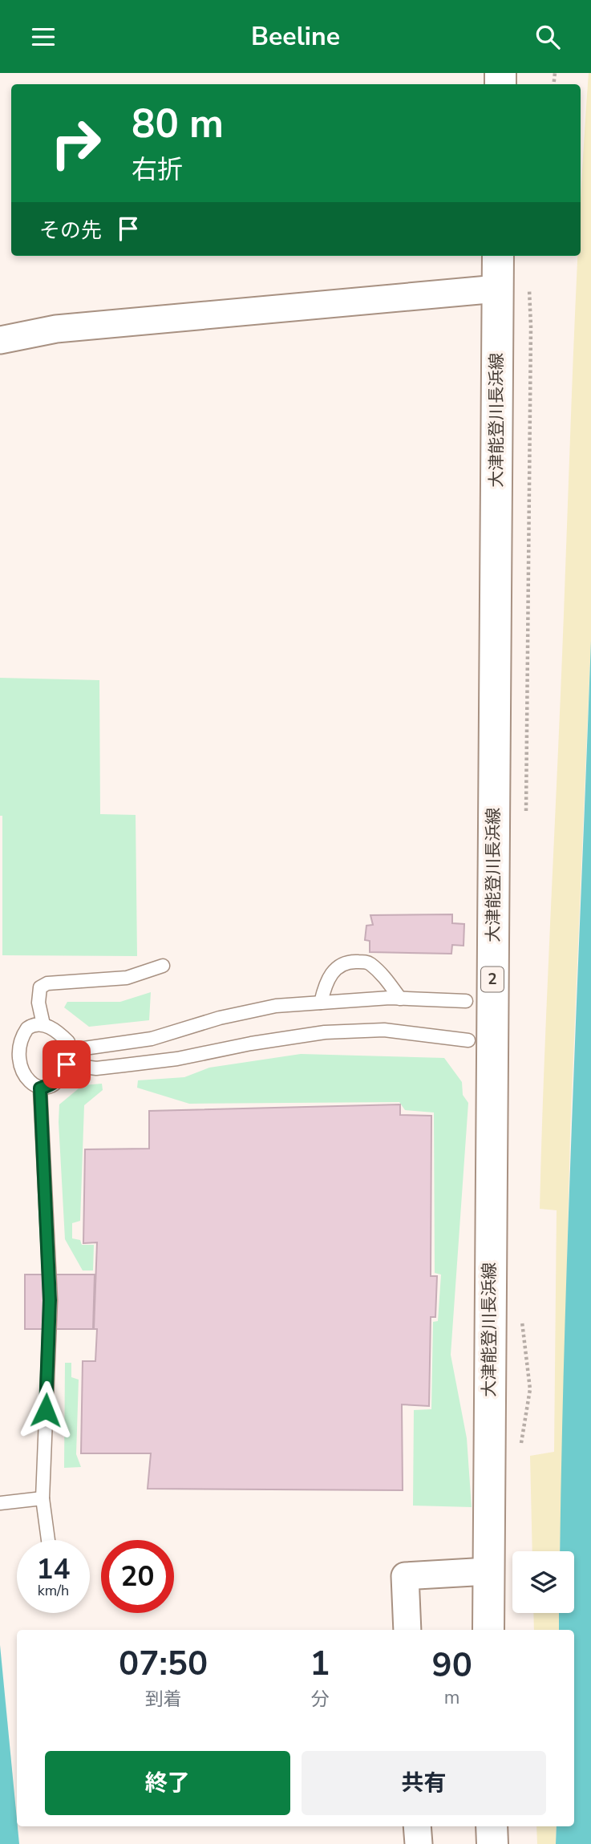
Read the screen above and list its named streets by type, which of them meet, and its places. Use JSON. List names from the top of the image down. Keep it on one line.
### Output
{"streets":{"main road":["大津能登川長浜線","2"]},"page":{"header":"Beeline","turn":["80 m","右折"],"then":"その先","speed":"14 km/h","limit":"20","eta":["07:50","到着","1","分","90","m"],"buttons":["終了","共有"]}}
